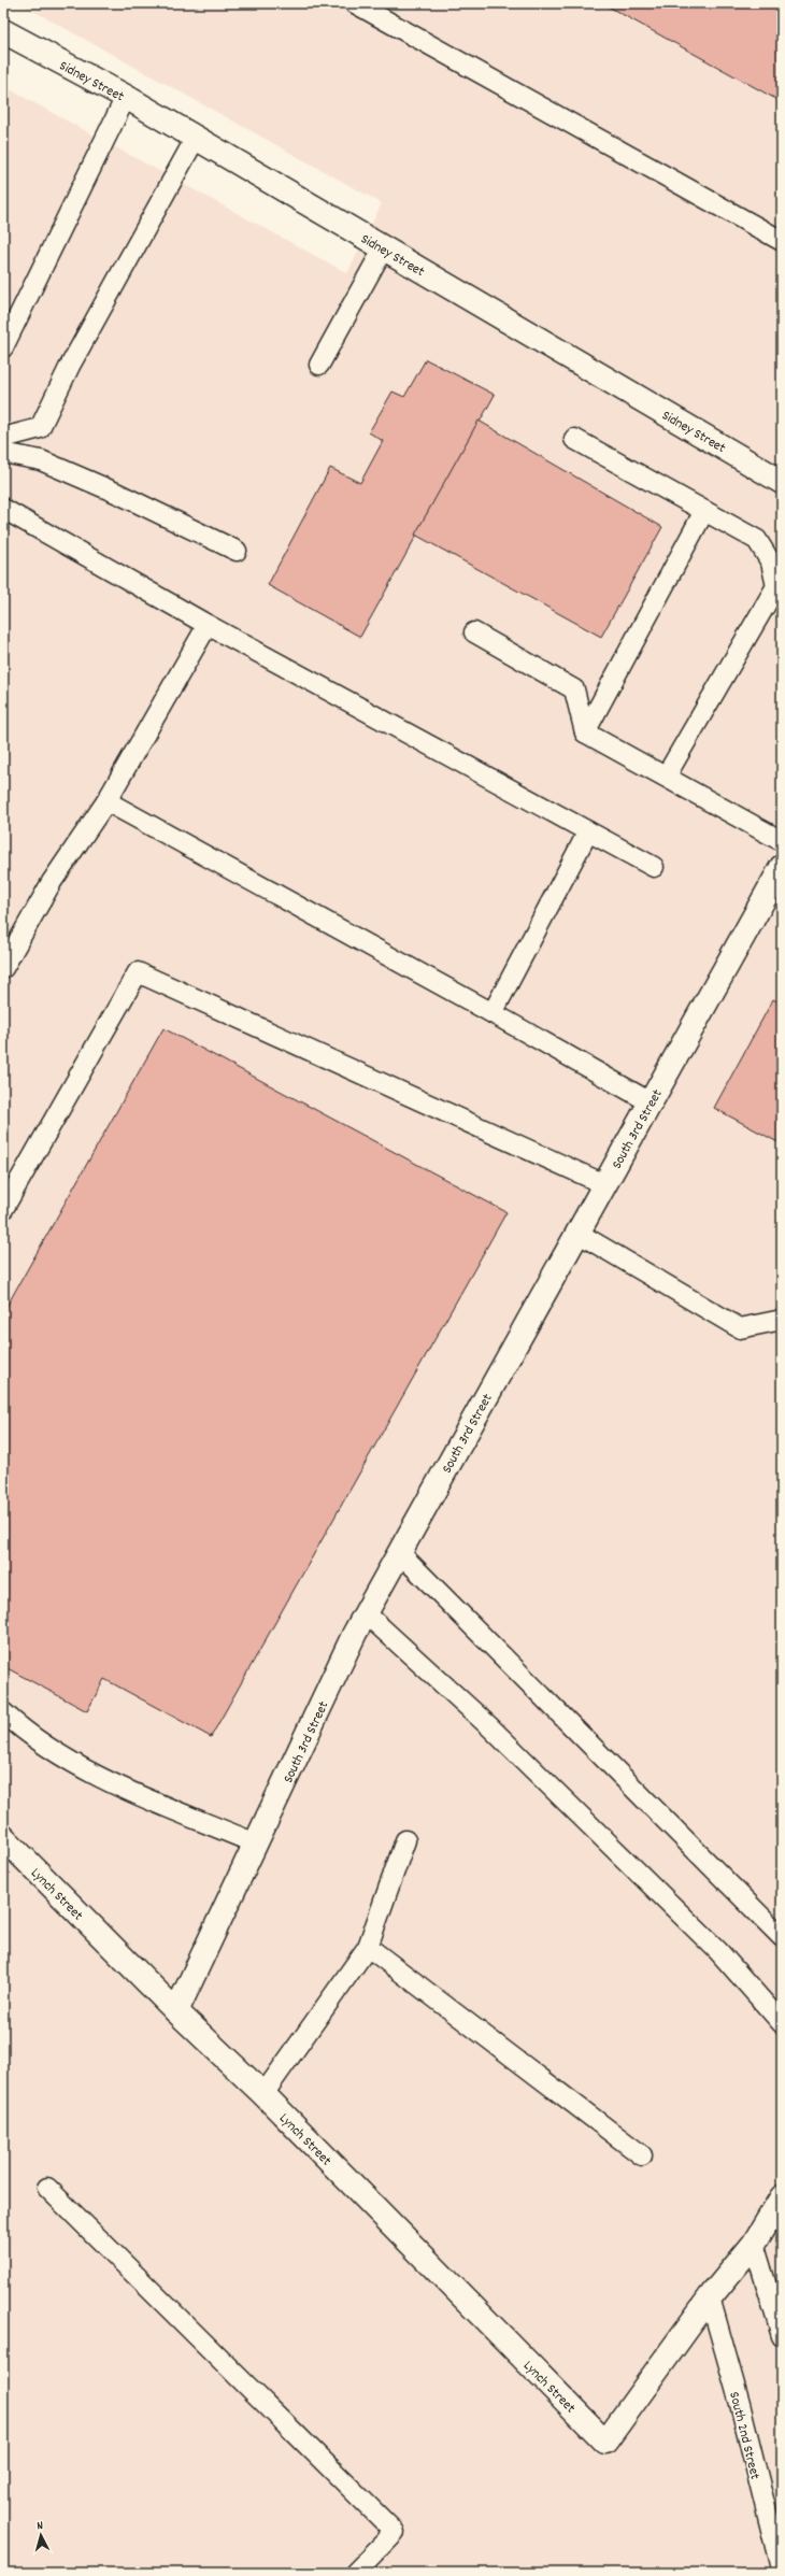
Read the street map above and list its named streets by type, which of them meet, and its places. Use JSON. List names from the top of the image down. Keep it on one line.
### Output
{"streets":{"street":["Sidney Street","South 3rd Street","Lynch Street"],"lane":["South 2nd Street"]},"crossings":[["South 3rd Street","Lynch Street"],["Lynch Street","South 2nd Street"]],"north":"top"}
